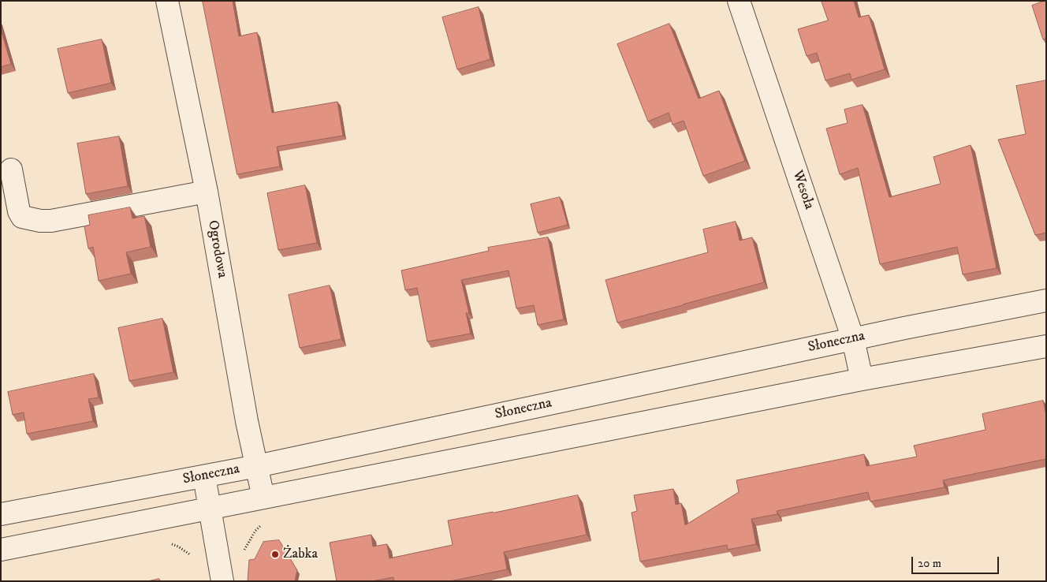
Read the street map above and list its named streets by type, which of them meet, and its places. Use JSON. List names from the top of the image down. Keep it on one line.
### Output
{"streets":{"street":["Wesoła","Ogrodowa","Słoneczna"]},"crossings":[["Wesoła","Słoneczna"],["Ogrodowa","Słoneczna"]],"places":["Żabka"],"scale_bar":"20 m"}
